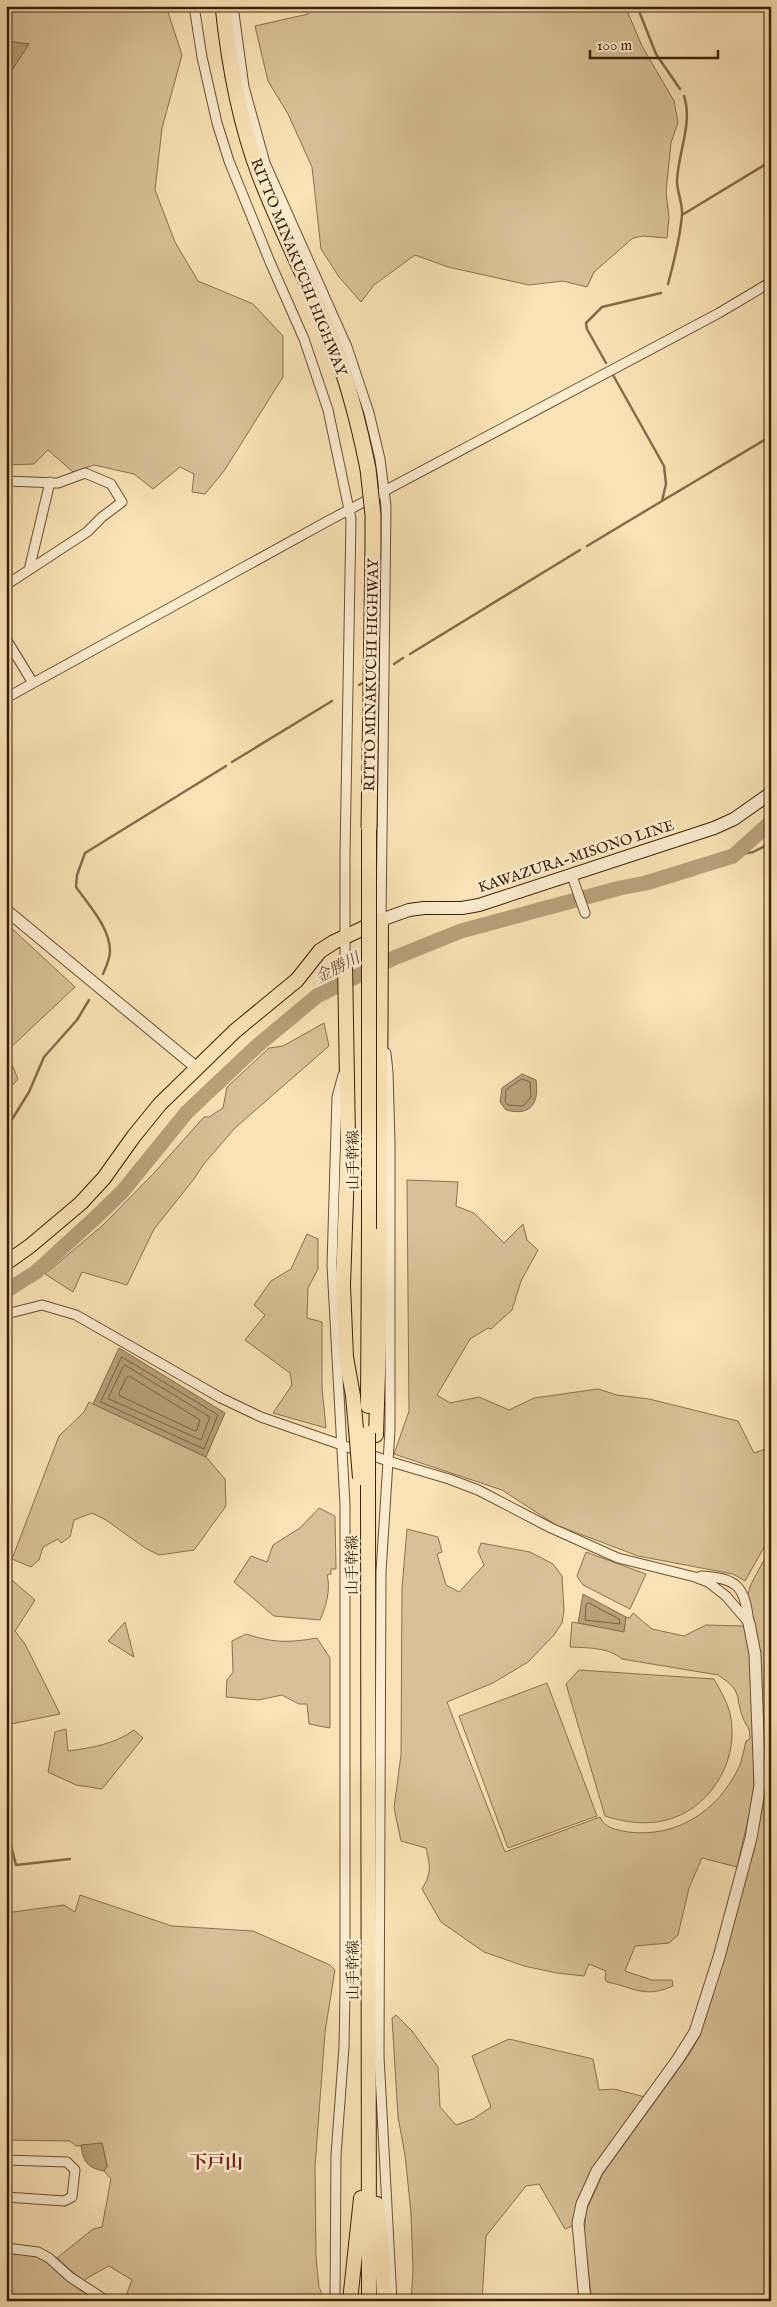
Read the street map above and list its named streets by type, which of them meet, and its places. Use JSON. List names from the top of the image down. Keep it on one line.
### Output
{"streets":{"highway":["RITTO MINAKUCHI HIGHWAY"],"main road":["KAWAZURA-MISONO LINE","山手幹線"]},"crossings":[["RITTO MINAKUCHI HIGHWAY","山手幹線"]],"districts":["下戸山"],"water":["金勝川"],"scale_bar":"100 m"}
